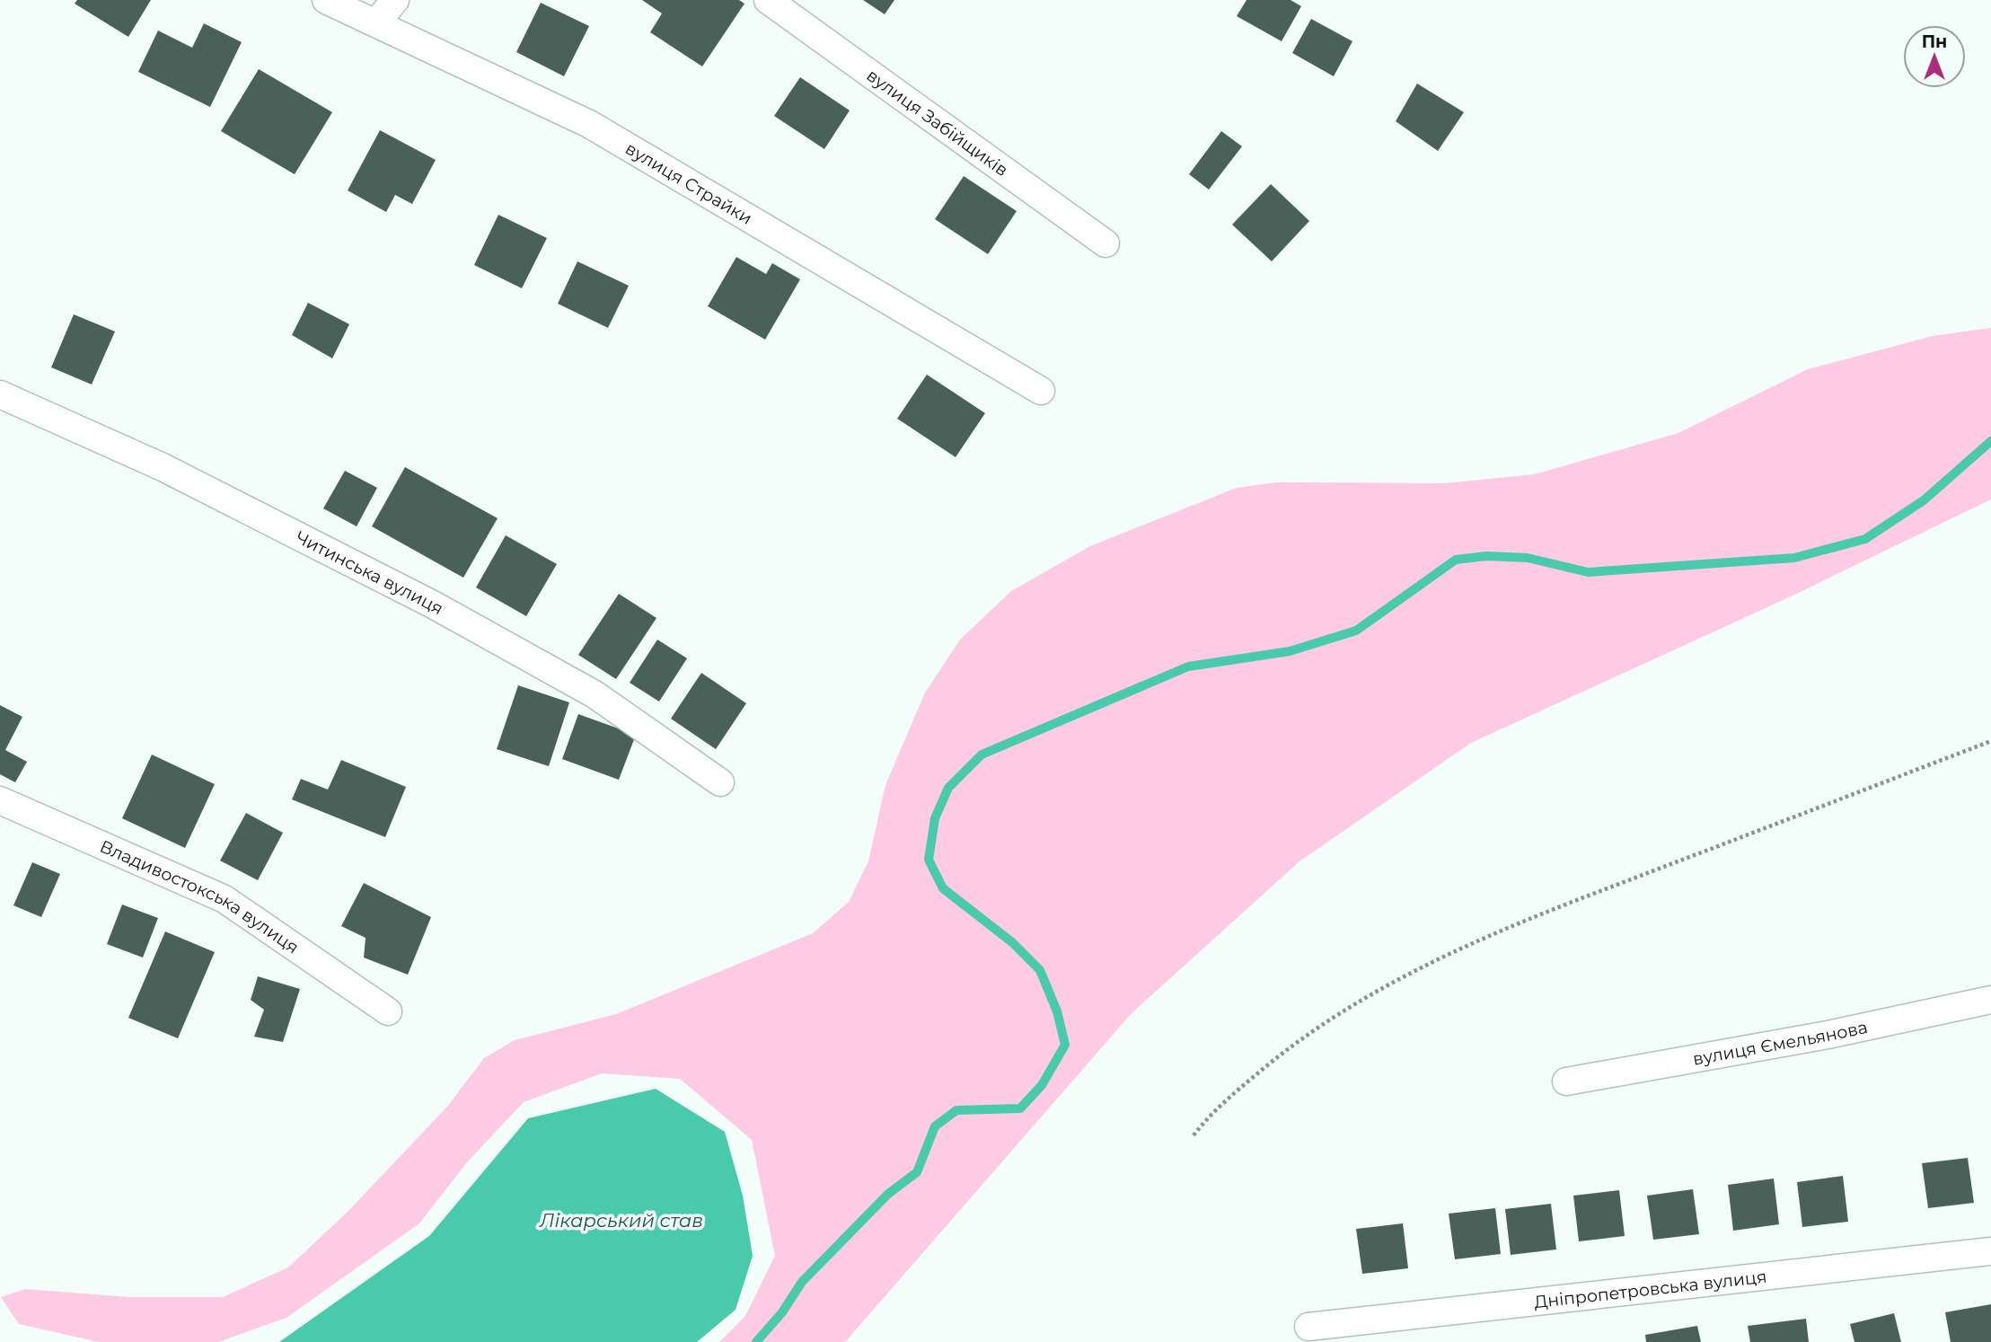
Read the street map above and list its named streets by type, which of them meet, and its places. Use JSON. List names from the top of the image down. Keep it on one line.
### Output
{"streets":{"street":["вулиця Забійщиків","вулиця Страйки","Читинська вулиця","Владивостокська вулиця","вулиця Ємельянова","Дніпропетровська вулиця"]},"water":["Лікарський став"],"north":"top"}
